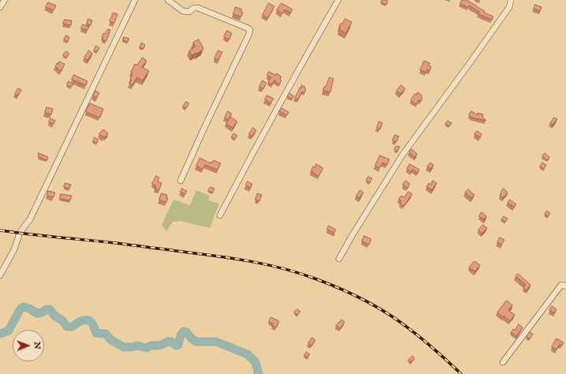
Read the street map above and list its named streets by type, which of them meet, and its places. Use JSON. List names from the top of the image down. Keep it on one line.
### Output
{"north":"right"}
